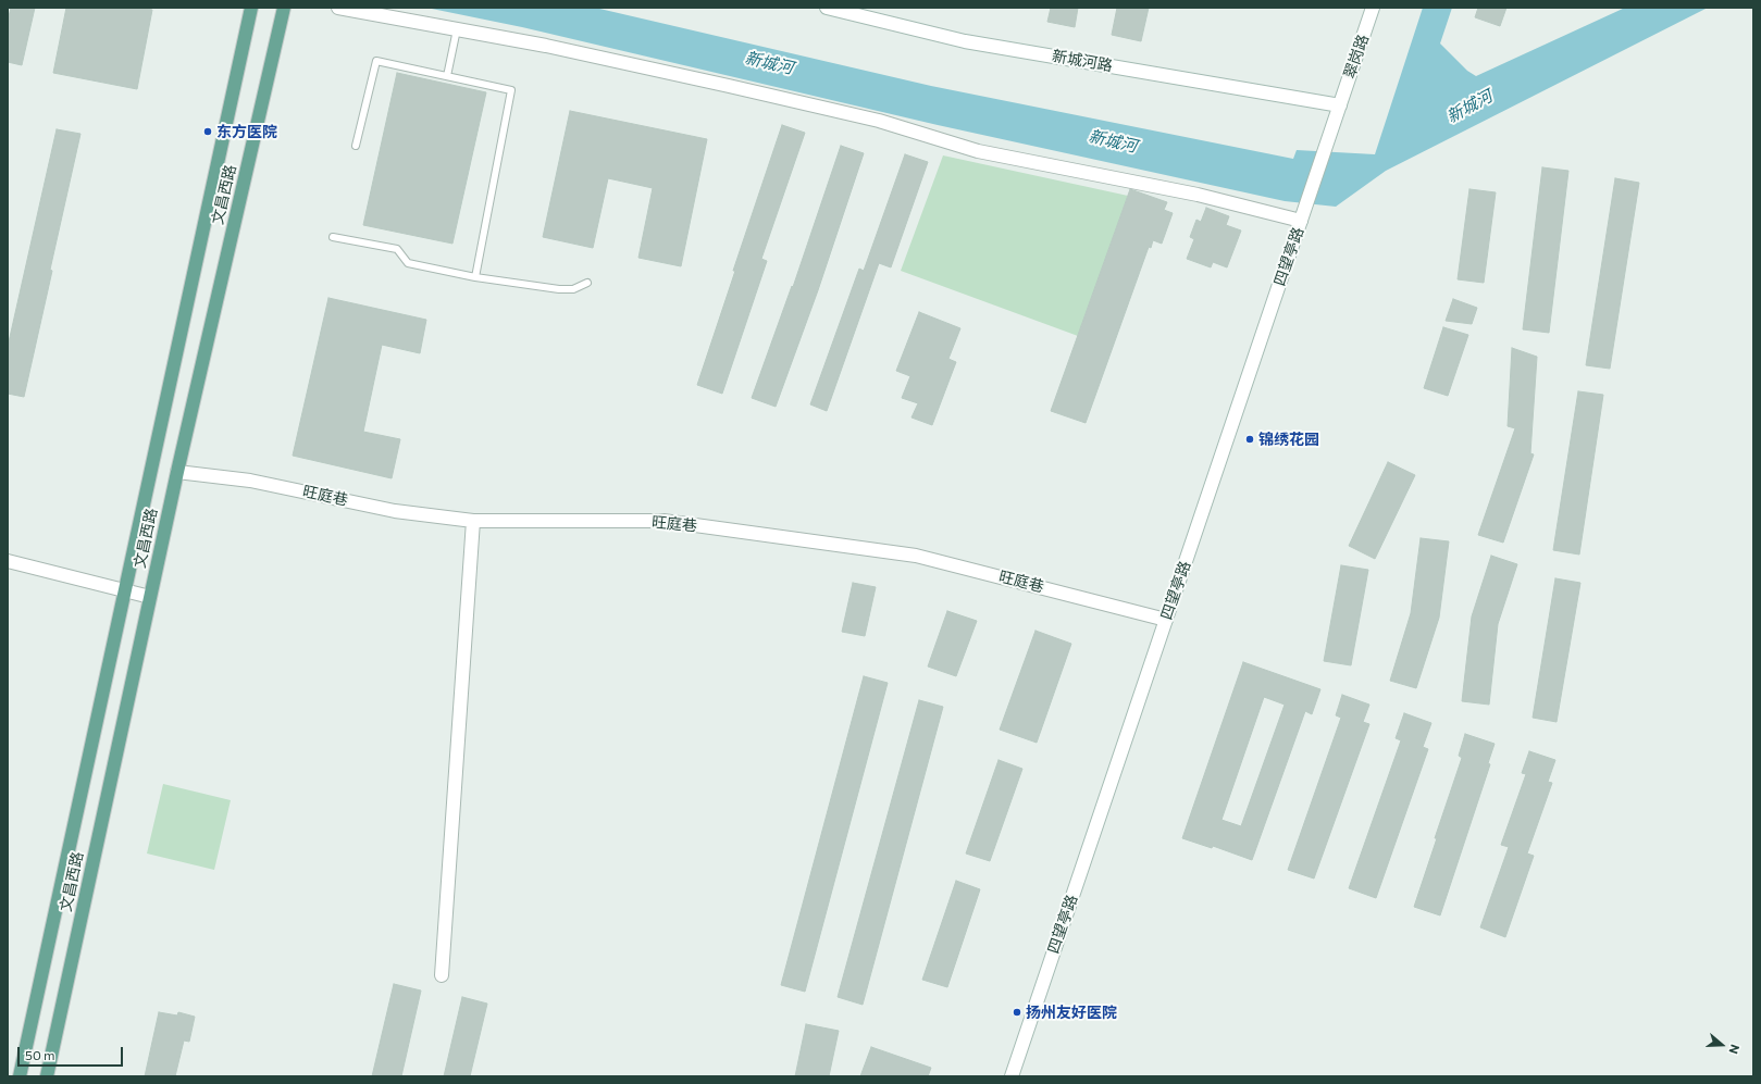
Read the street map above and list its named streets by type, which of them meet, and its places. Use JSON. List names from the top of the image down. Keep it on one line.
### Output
{"streets":{"main road":["文昌西路"],"street":["翠岗路","新城河路","四望亭路","旺庭巷"]},"crossings":[["翠岗路","新城河路"],["翠岗路","四望亭路"],["新城河路","四望亭路"],["文昌西路","旺庭巷"],["四望亭路","旺庭巷"]],"water":["新城河"],"places":["东方医院","锦绣花园","扬州友好医院"],"scale_bar":"50 m","north":"right"}
